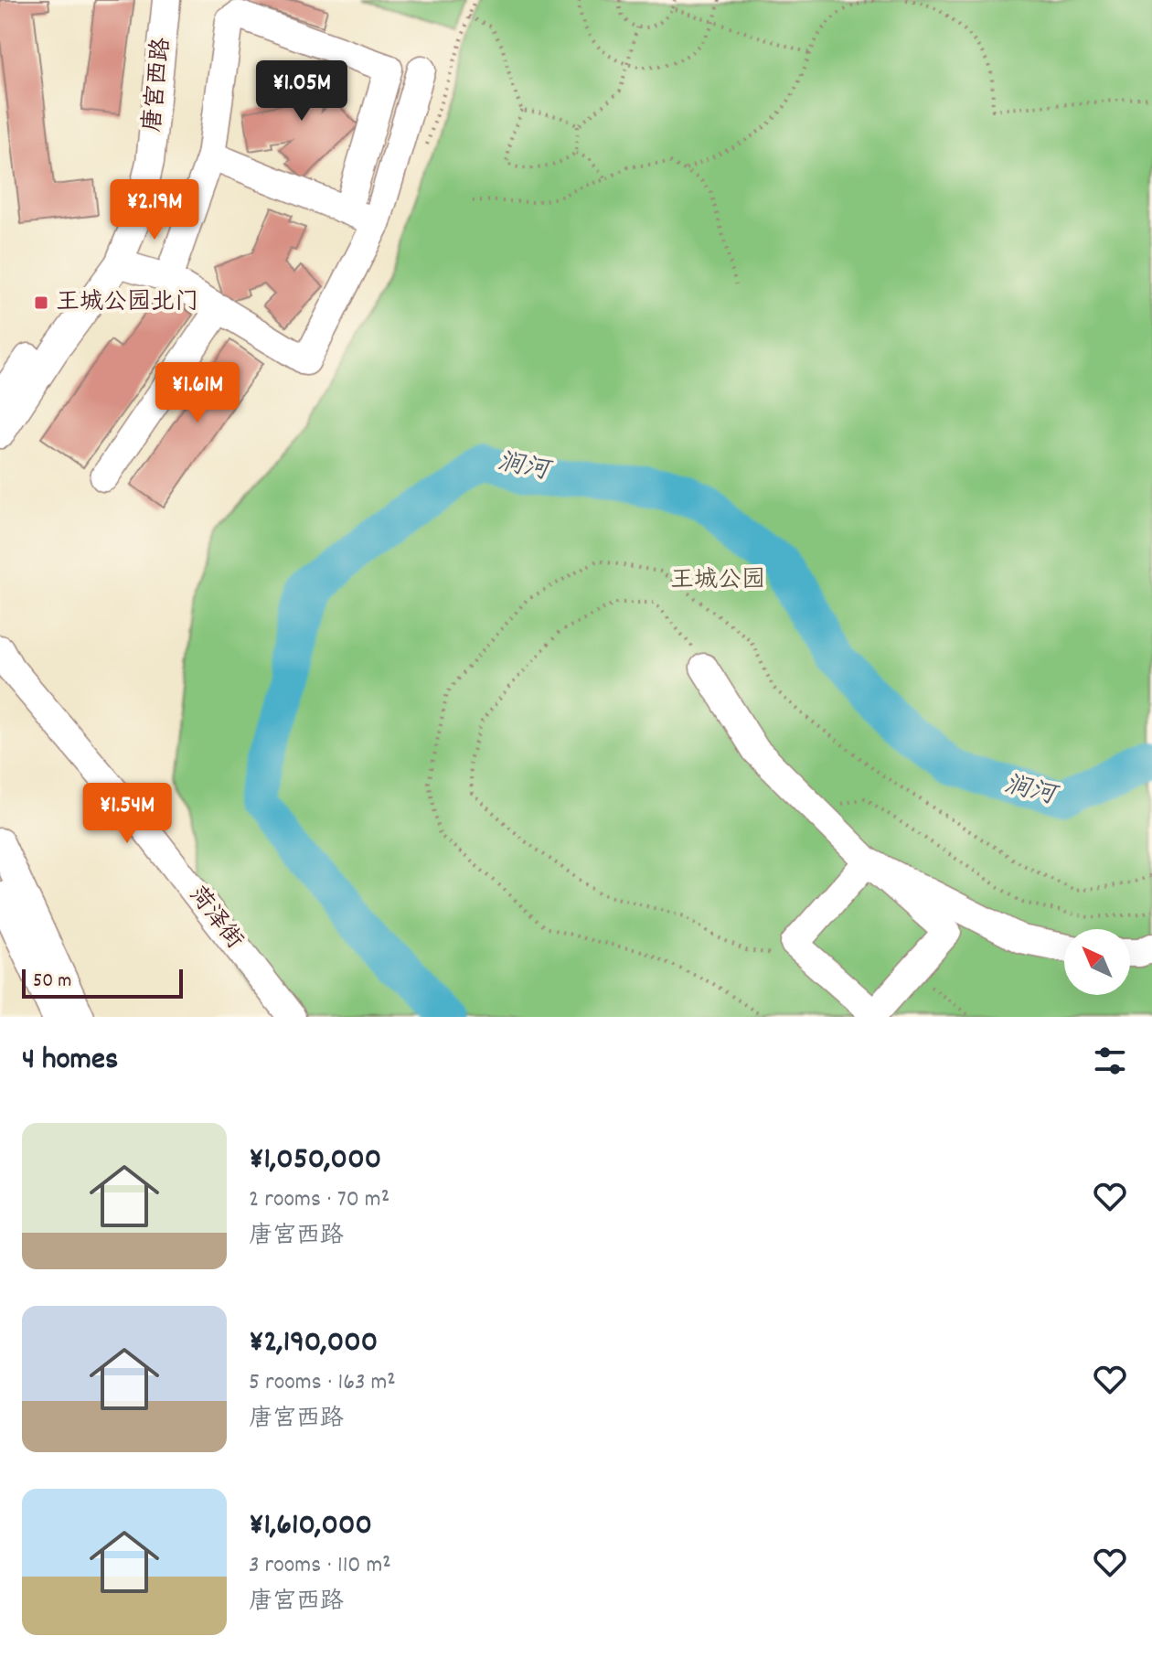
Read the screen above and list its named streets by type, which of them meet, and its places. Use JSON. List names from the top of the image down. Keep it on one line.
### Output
{"streets":{"street":["唐宫西路","菏泽街"]},"water":["涧河"],"parks":["王城公园"],"places":{"transit":["王城公园北门"]},"scale_bar":"50 m","north":"top left","page":{"price":["¥1.05M","¥2.19M","¥1.61M","¥1.54M"],"scale":"50 m","heading":"4 homes","list":[{"name":"¥1,050,000","note":"2 rooms · 70 m² · 唐宫西路"},{"name":"¥2,190,000","note":"5 rooms · 163 m² · 唐宫西路"},{"name":"¥1,610,000","note":"3 rooms · 110 m² · 唐宫西路"}]}}
